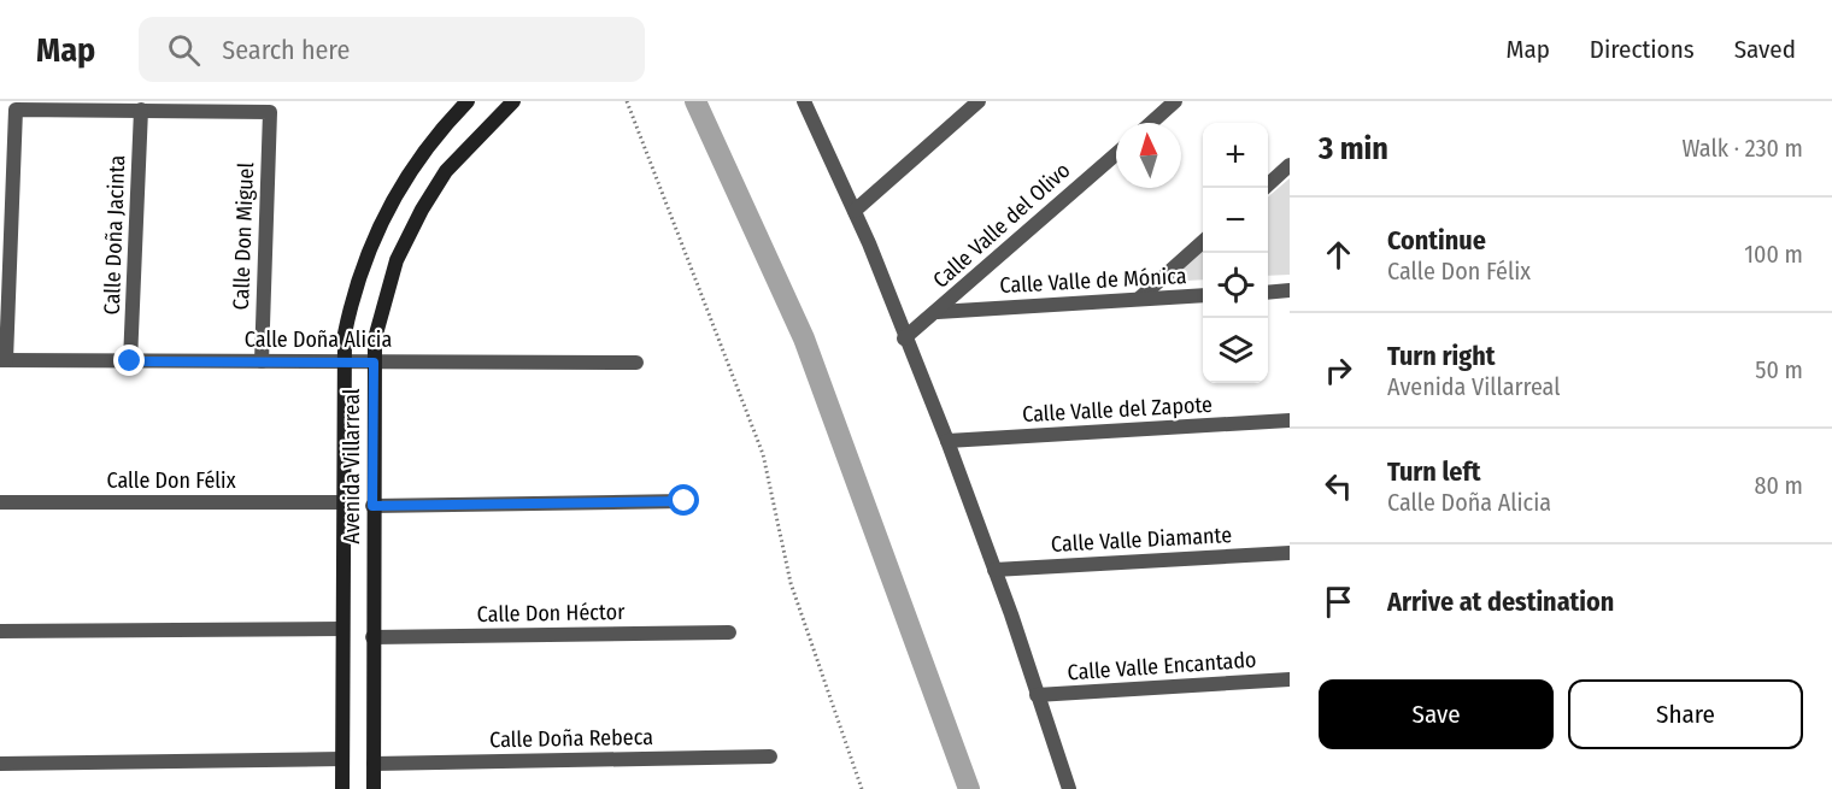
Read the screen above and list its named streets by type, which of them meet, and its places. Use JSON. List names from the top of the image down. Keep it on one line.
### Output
{"streets":{"street":["Calle Valle del Olivo","Calle Doña Jacinta","Calle Don Miguel","Calle Valle de Mónica","Calle Doña Alicia","Calle Valle del Zapote","Avenida Villarreal","Calle Don Félix","Calle Valle Diamante","Calle Don Héctor","Calle Valle Encantado","Calle Doña Rebeca"]},"crossings":[["Calle Valle del Olivo","Calle Valle de Mónica"],["Calle Doña Jacinta","Calle Don Miguel"],["Calle Doña Jacinta","Calle Doña Alicia"],["Calle Don Miguel","Calle Doña Alicia"],["Calle Doña Alicia","Avenida Villarreal"],["Avenida Villarreal","Calle Don Félix"],["Avenida Villarreal","Calle Don Héctor"],["Avenida Villarreal","Calle Doña Rebeca"]],"north":"top","page":{"header":"Map","search":"Search here","nav":["Map","Directions","Saved"],"heading":["3 min","Walk · 230 m"],"map_buttons":["+","−"],"list":[["Continue","Calle Don Félix","100 m"],["Turn right","Avenida Villarreal","50 m"],["Turn left","Calle Doña Alicia","80 m"],"Arrive at destination"],"buttons":["Save","Share"]}}
